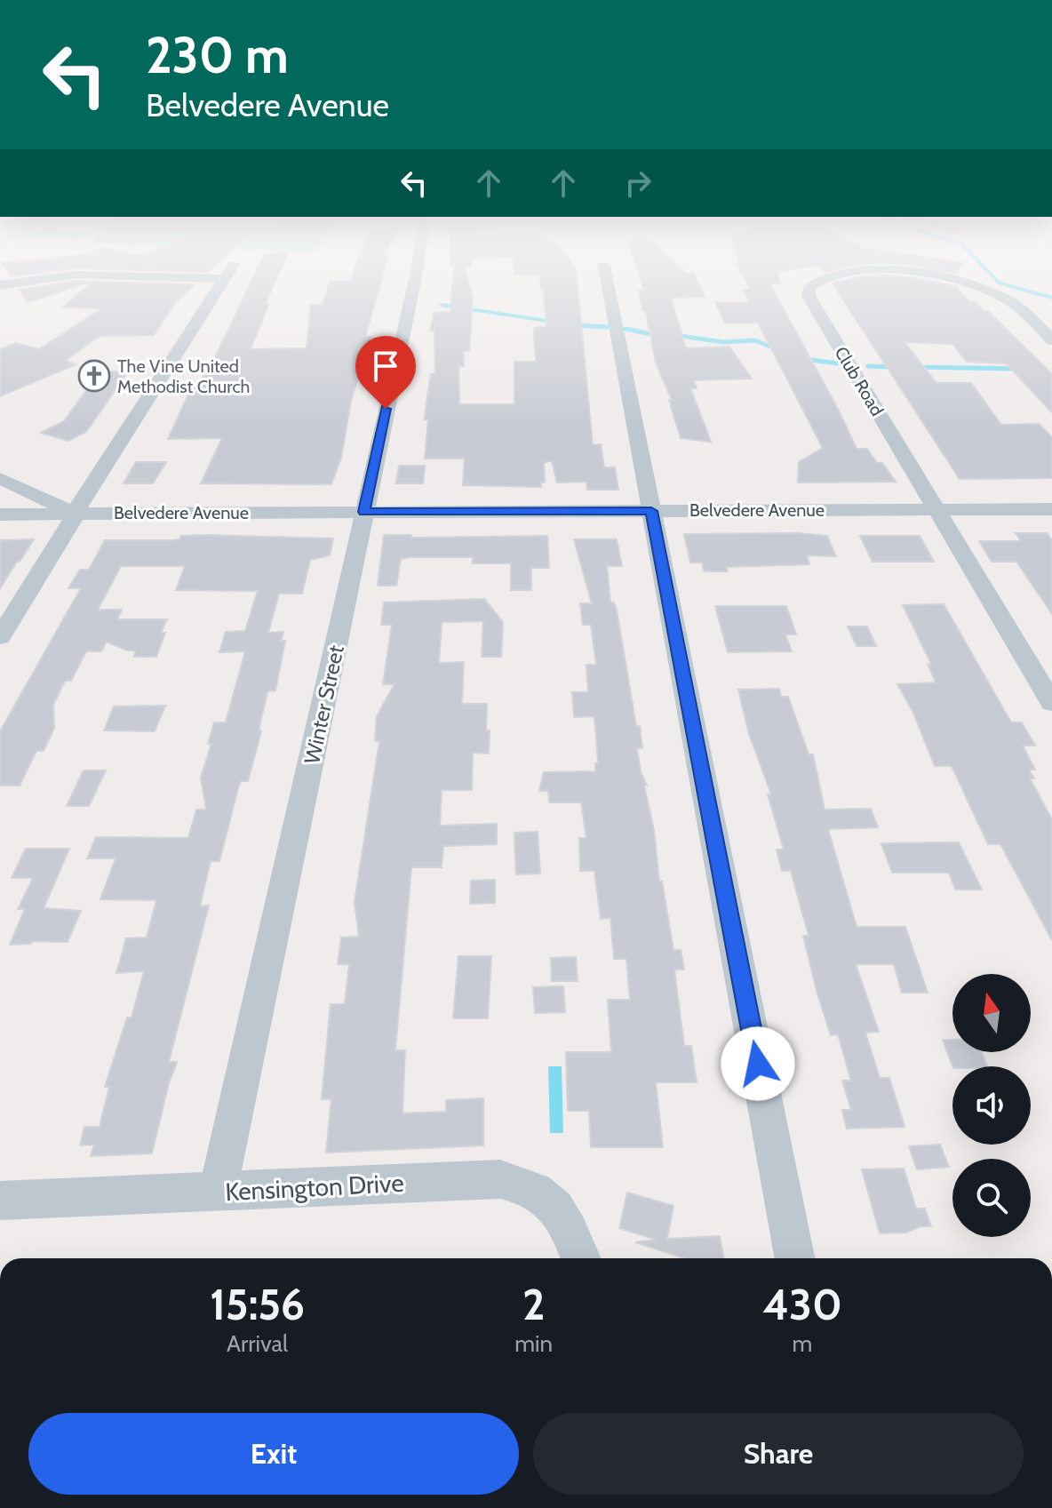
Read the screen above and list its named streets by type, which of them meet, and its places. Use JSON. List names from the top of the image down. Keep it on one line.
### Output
{"streets":{"street":["Club Road","Belvedere Avenue","Winter Street","Kensington Drive"]},"crossings":[["Club Road","Belvedere Avenue"],["Belvedere Avenue","Winter Street"],["Winter Street","Kensington Drive"]],"places":{"church":["The Vine United Methodist Church"]},"north":"top","page":{"turn":["230 m","Belvedere Avenue"],"eta":["15:56","Arrival","2","min","430","m"],"buttons":["Exit","Share"]}}
